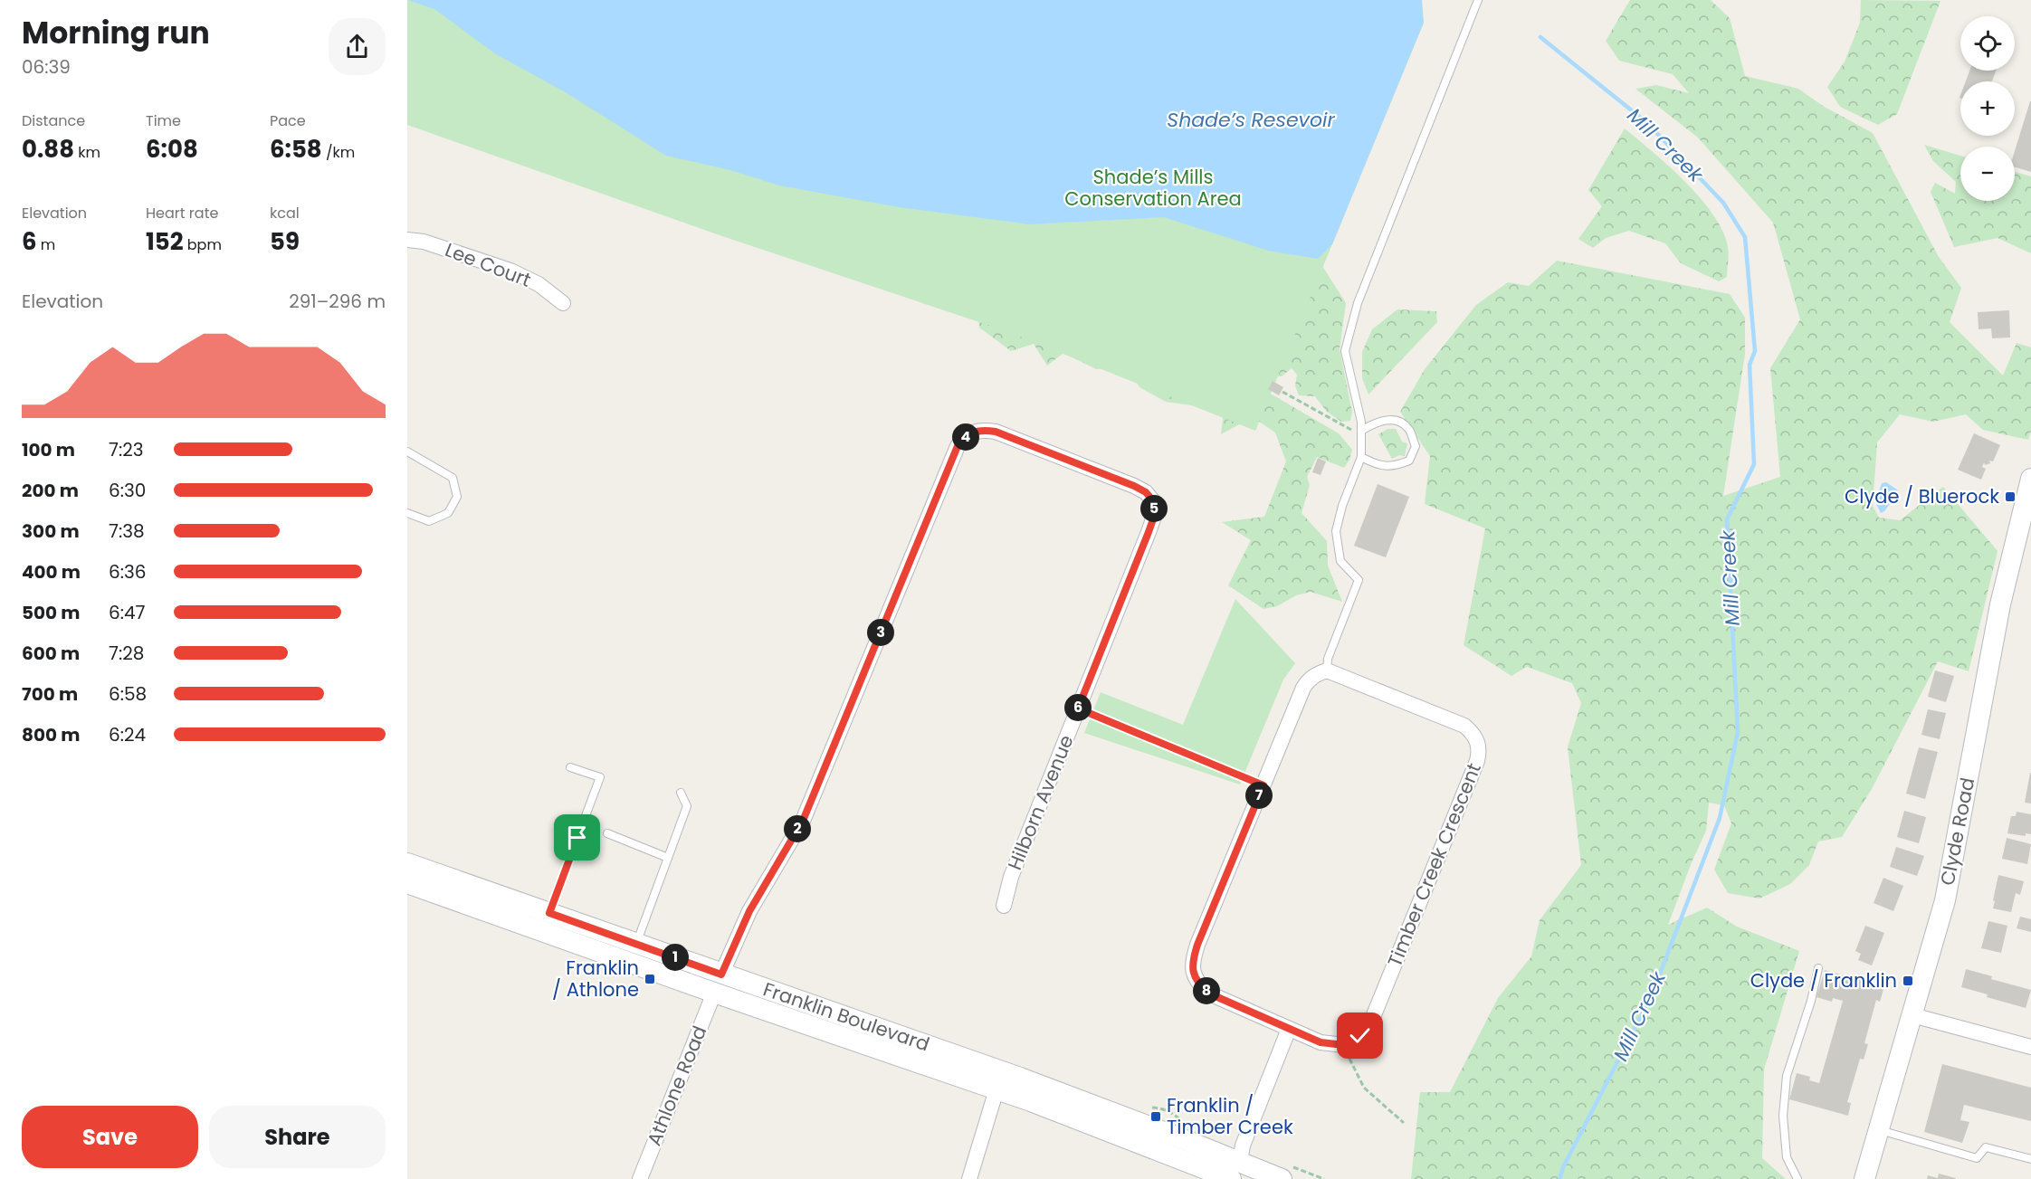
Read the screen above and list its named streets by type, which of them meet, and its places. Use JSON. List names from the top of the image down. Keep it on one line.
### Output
{"streets":{"main road":["Clyde Road","Franklin Boulevard"],"street":["Lee Court","Hilborn Avenue","Timber Creek Crescent","Athlone Road"]},"crossings":[["Hilborn Avenue","Franklin Boulevard"],["Hilborn Avenue","Athlone Road"],["Franklin Boulevard","Athlone Road"]],"water":["Shade’s Resevoir","Mill Creek"],"parks":["Shade’s Mills Conservation Area"],"places":{"transit":["Clyde / Bluerock","Franklin / Athlone","Clyde / Franklin","Franklin / Timber Creek"]},"page":{"heading":["Morning run","06:39"],"map_buttons":["+","−"],"stats":[["Distance","0.88 km"],["Time","6:08"],["Pace","6:58 /km"],["Elevation","6 m"],["Heart rate","152 bpm"],["kcal","59"]],"chart":["Elevation","291–296 m"],"pins":["4","5","3","6","7","2","1","8"],"list":[{"name":"100 m","note":"7:23"},{"name":"200 m","note":"6:30"},{"name":"300 m","note":"7:38"},{"name":"400 m","note":"6:36"},{"name":"500 m","note":"6:47"},{"name":"600 m","note":"7:28"},{"name":"700 m","note":"6:58"},{"name":"800 m","note":"6:24"}],"buttons":["Save","Share"]}}
